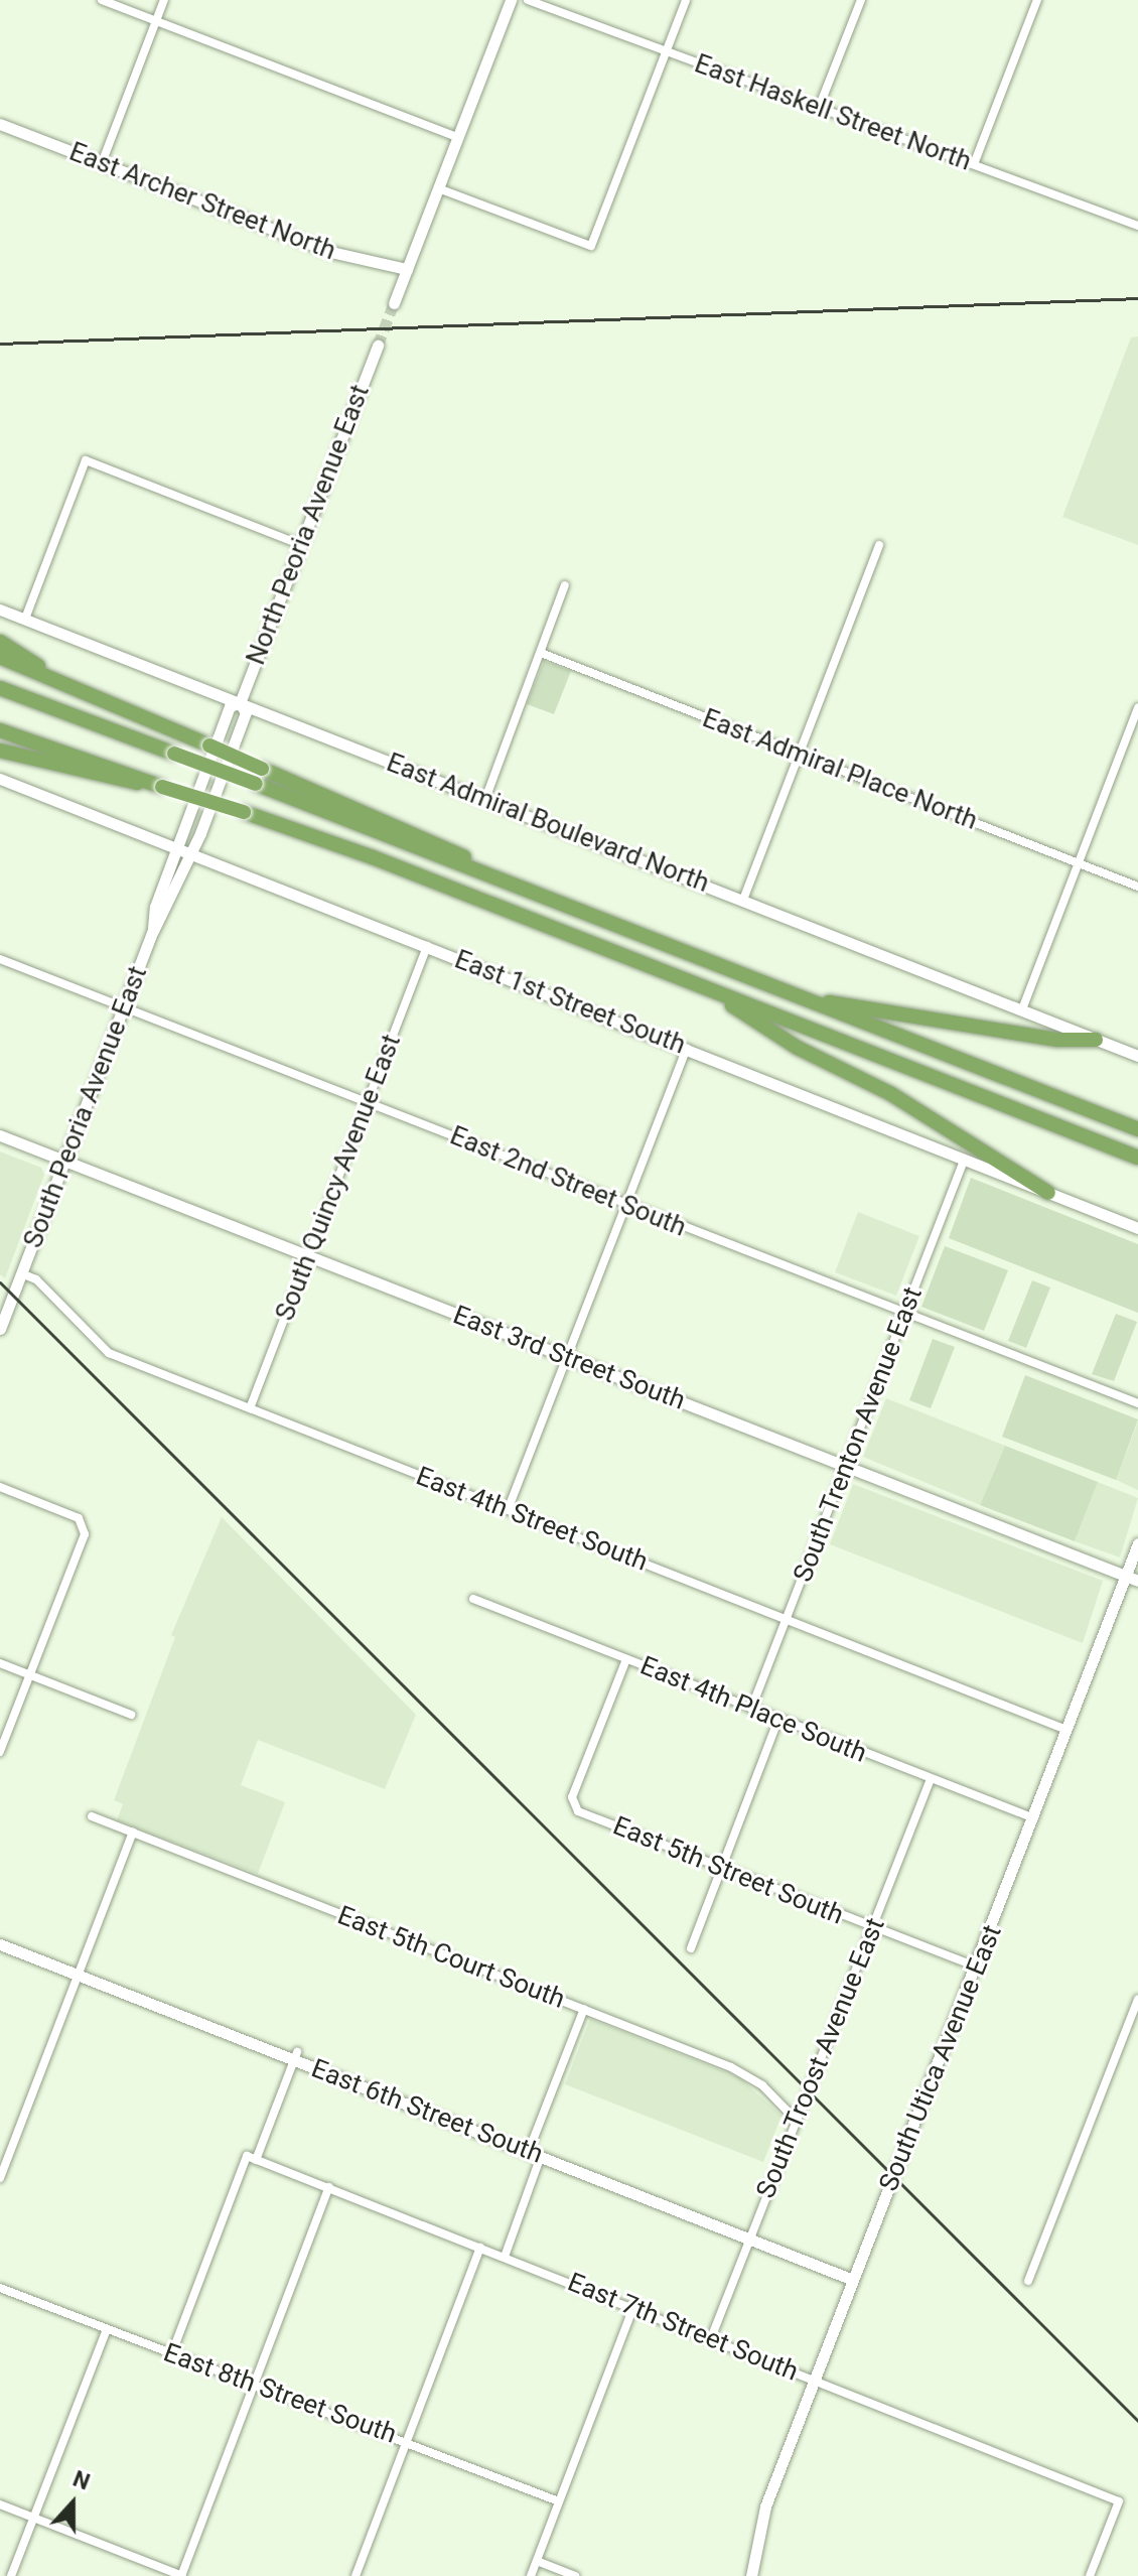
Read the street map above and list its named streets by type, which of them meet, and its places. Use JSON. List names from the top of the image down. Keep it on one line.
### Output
{"streets":{"main road":["East Archer Street North","North Peoria Avenue East","East Admiral Boulevard North","East 1st Street South","South Peoria Avenue East","East 3rd Street South","South Utica Avenue East","East 6th Street South"],"street":["East Haskell Street North","East Admiral Place North","South Quincy Avenue East","East 2nd Street South","South Trenton Avenue East","East 4th Street South","East 4th Place South","East 5th Street South","East 5th Court South","South Troost Avenue East","East 7th Street South","East 8th Street South"]},"crossings":[["North Peoria Avenue East","East Admiral Boulevard North"],["North Peoria Avenue East","South Peoria Avenue East"],["East Admiral Boulevard North","South Peoria Avenue East"],["East 1st Street South","South Peoria Avenue East"],["East 1st Street South","South Quincy Avenue East"],["East 1st Street South","South Trenton Avenue East"],["South Peoria Avenue East","East 2nd Street South"],["South Peoria Avenue East","East 3rd Street South"],["South Peoria Avenue East","East 4th Street South"],["South Quincy Avenue East","East 2nd Street South"],["South Quincy Avenue East","East 3rd Street South"],["South Quincy Avenue East","East 4th Street South"],["East 2nd Street South","South Trenton Avenue East"],["East 3rd Street South","South Trenton Avenue East"],["East 3rd Street South","South Utica Avenue East"],["South Trenton Avenue East","East 4th Street South"],["South Trenton Avenue East","East 4th Place South"],["East 4th Street South","South Utica Avenue East"],["East 4th Place South","East 5th Street South"],["East 4th Place South","South Troost Avenue East"],["East 4th Place South","South Utica Avenue East"],["East 5th Street South","South Troost Avenue East"],["East 5th Street South","South Utica Avenue East"],["East 5th Court South","South Troost Avenue East"],["South Troost Avenue East","East 6th Street South"],["South Troost Avenue East","East 7th Street South"],["South Utica Avenue East","East 6th Street South"],["South Utica Avenue East","East 7th Street South"]],"north":"top"}
